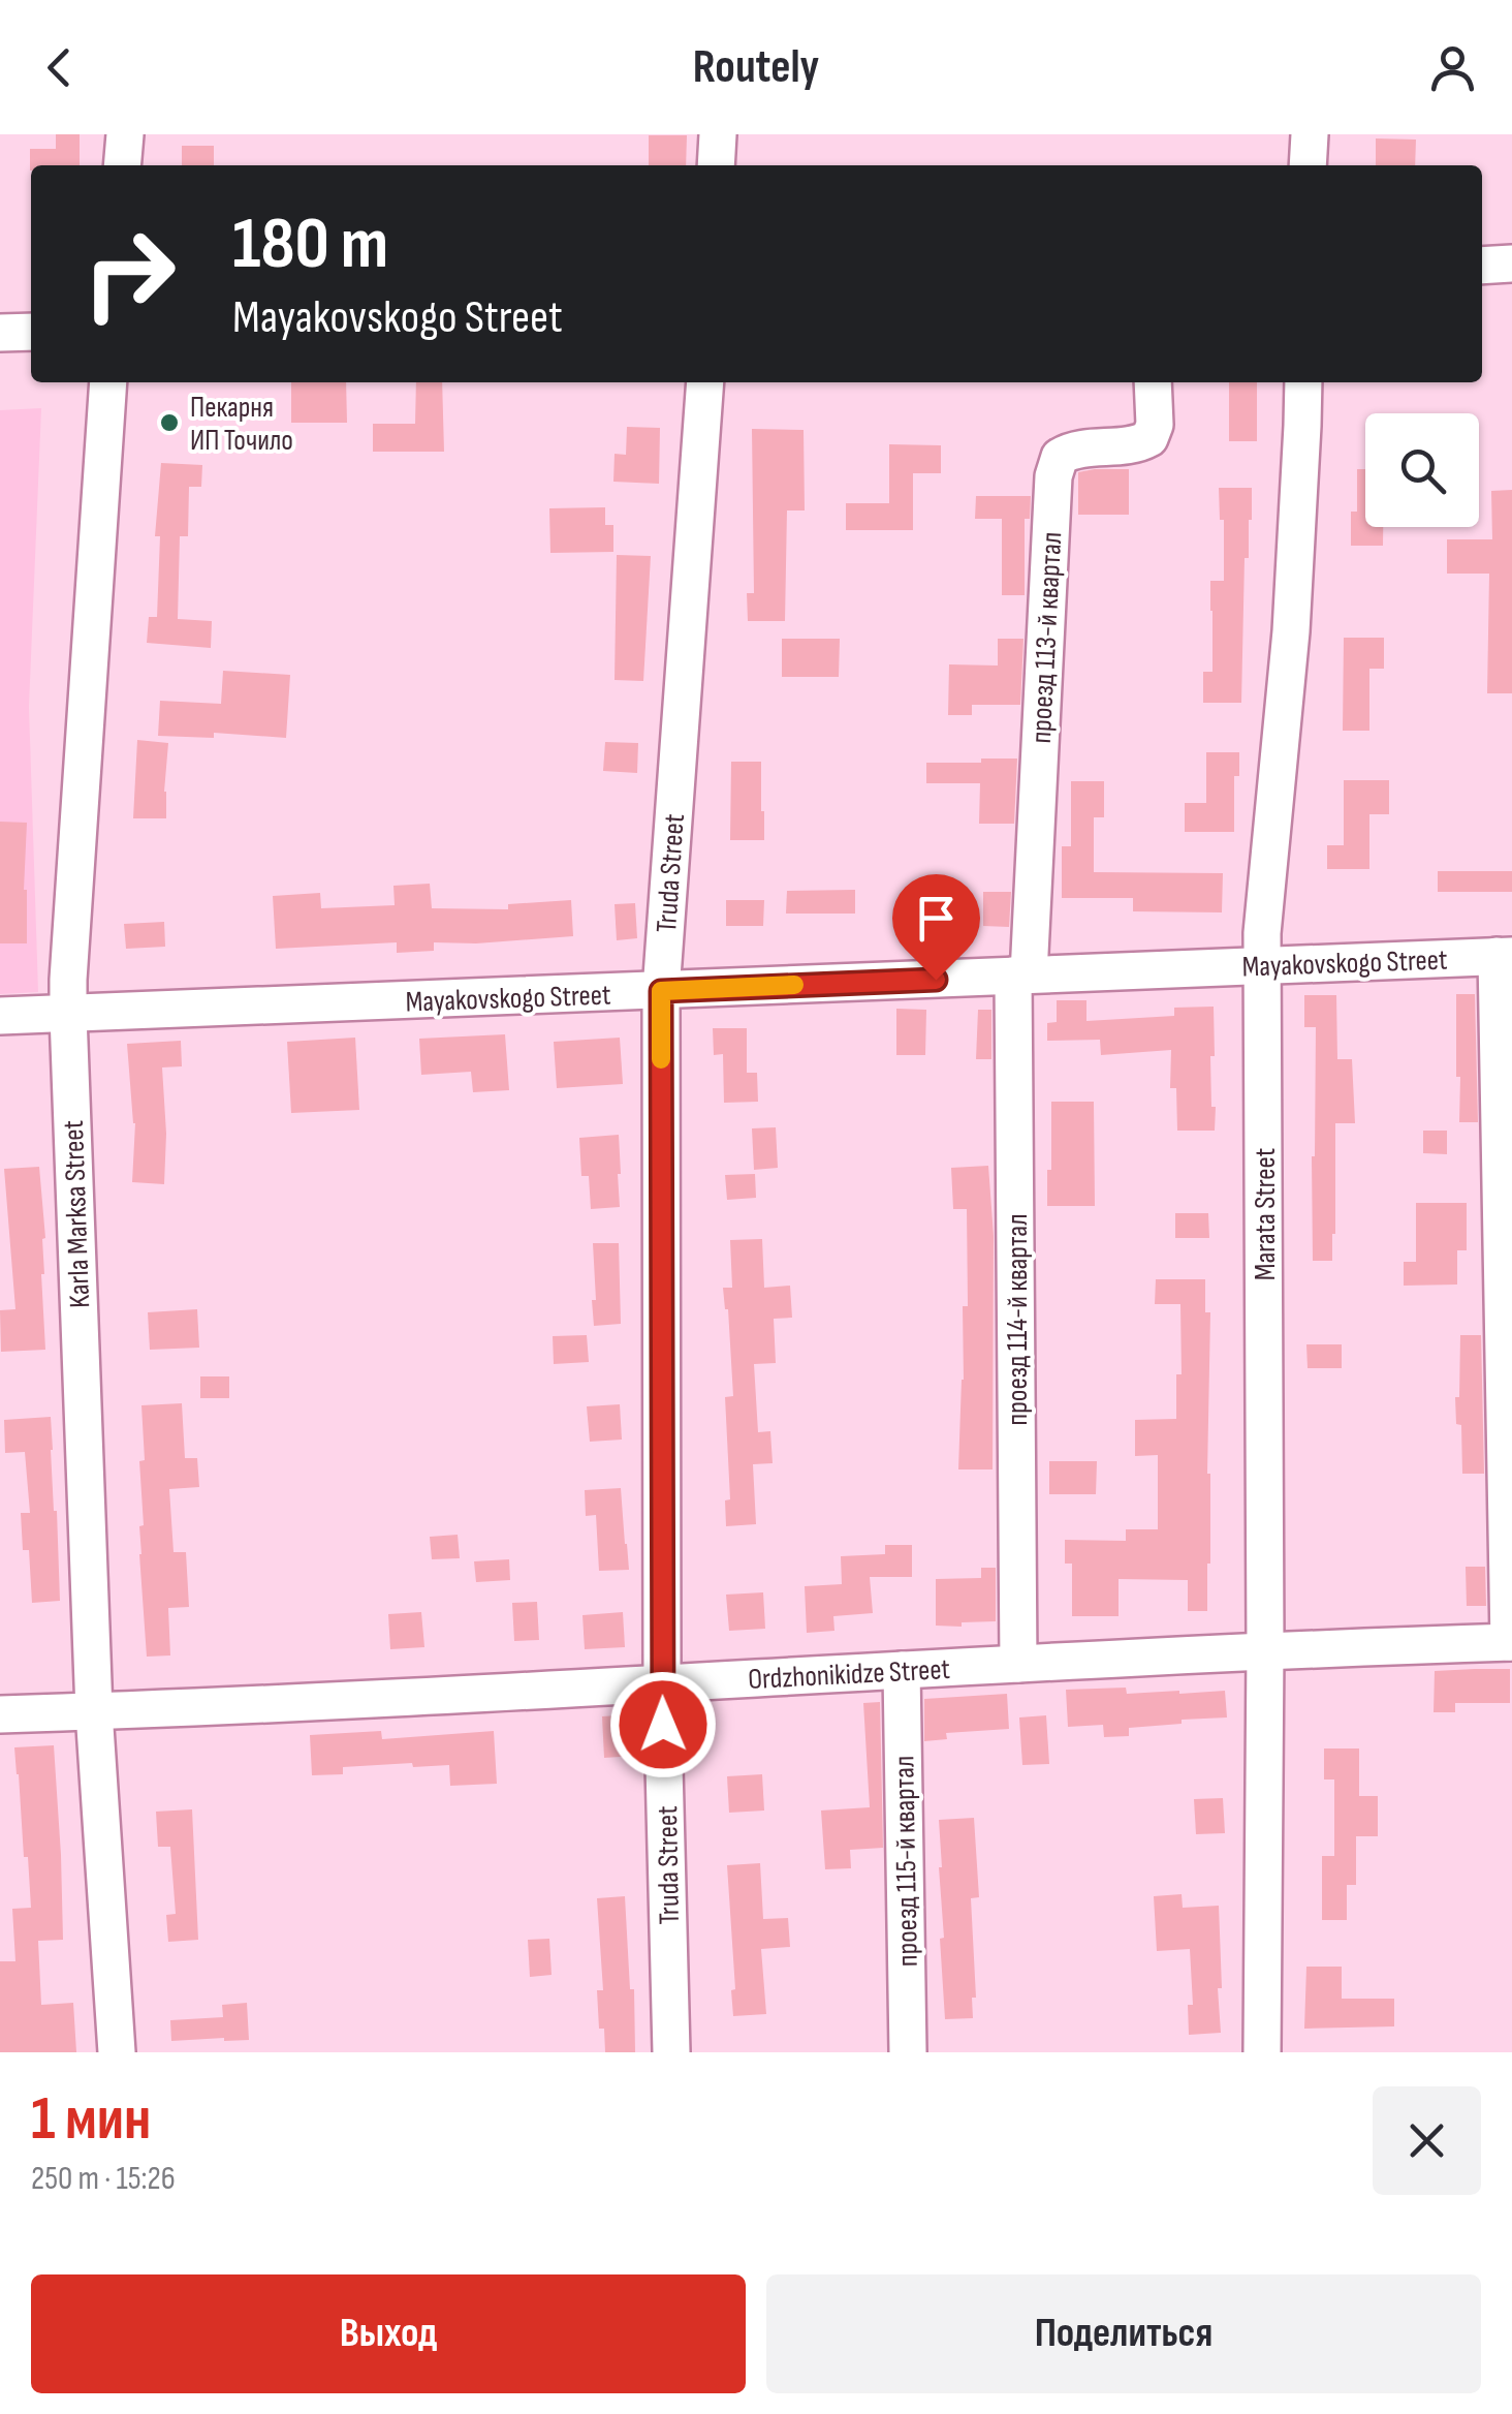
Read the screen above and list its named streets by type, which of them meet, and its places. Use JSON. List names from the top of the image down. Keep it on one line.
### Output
{"streets":{"street":["проезд 113-й квартал","Truda Street","Mayakovskogo Street","Karla Marksa Street","Marata Street","проезд 114-й квартал","Ordzhonikidze Street","проезд 115-й квартал"]},"crossings":[["проезд 113-й квартал","Mayakovskogo Street"],["проезд 113-й квартал","проезд 114-й квартал"],["Truda Street","Mayakovskogo Street"],["Truda Street","Ordzhonikidze Street"],["Mayakovskogo Street","Karla Marksa Street"],["Mayakovskogo Street","Marata Street"],["Mayakovskogo Street","проезд 114-й квартал"],["Karla Marksa Street","Ordzhonikidze Street"],["Marata Street","Ordzhonikidze Street"],["проезд 114-й квартал","Ordzhonikidze Street"],["Ordzhonikidze Street","проезд 115-й квартал"]],"places":["Пекарня ИП Точило"],"page":{"header":"Routely","turn":["180 m","Mayakovskogo Street"],"heading":["1 мин","250 m · 15:26"],"buttons":["Выход","Поделиться"]}}
